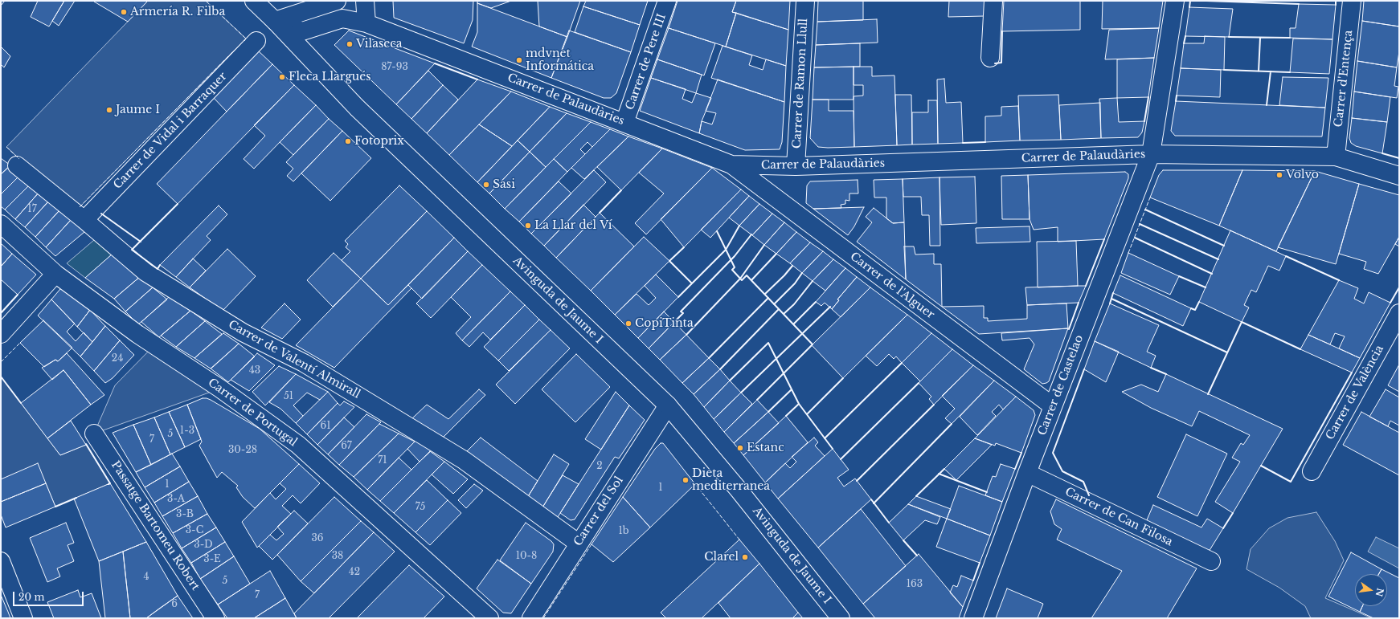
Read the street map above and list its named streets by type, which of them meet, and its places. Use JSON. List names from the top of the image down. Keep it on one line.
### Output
{"streets":{"street":["Carrer de Pere III","Carrer d'Entença","Carrer de Ramon Llull","Carrer de Palaudàries","Carrer de Vidal i Barraquer","Carrer de l'Alguer","Avinguda de Jaume I","Carrer de Valentí Almirall","Carrer de Castelao","Carrer de València","Carrer de Portugal","Carrer del Sol","Carrer de Can Filosa","Passatge Bartomeu Robert"]},"crossings":[["Carrer de Pere III","Carrer de Palaudàries"],["Carrer d'Entença","Carrer de Palaudàries"],["Carrer de Ramon Llull","Carrer de Palaudàries"],["Carrer de Palaudàries","Carrer de l'Alguer"],["Carrer de Palaudàries","Avinguda de Jaume I"],["Carrer de Palaudàries","Carrer de Castelao"],["Carrer de Vidal i Barraquer","Carrer de Valentí Almirall"],["Carrer de l'Alguer","Carrer de Castelao"],["Avinguda de Jaume I","Carrer del Sol"],["Carrer de Valentí Almirall","Carrer del Sol"],["Carrer de Castelao","Carrer de Can Filosa"]],"places":["Armería R. Filba","Vilaseca","mdvnet Informática","Fleca Llargués","Jaume I","Fotoprix","Volvo","Sasi","La Llar del Ví","CopiTinta","Estanc","Dieta mediterranea","Clarel"],"house_numbers":["87-93","17","24","43","51","61","1-3","5","7","67","30-28","71","2","1","1","3-A","75","3-B","3-C","1b","36","3-D","38","10-8","3-E","42","4","5","163","7","6"],"scale_bar":"20 m","north":"right"}
